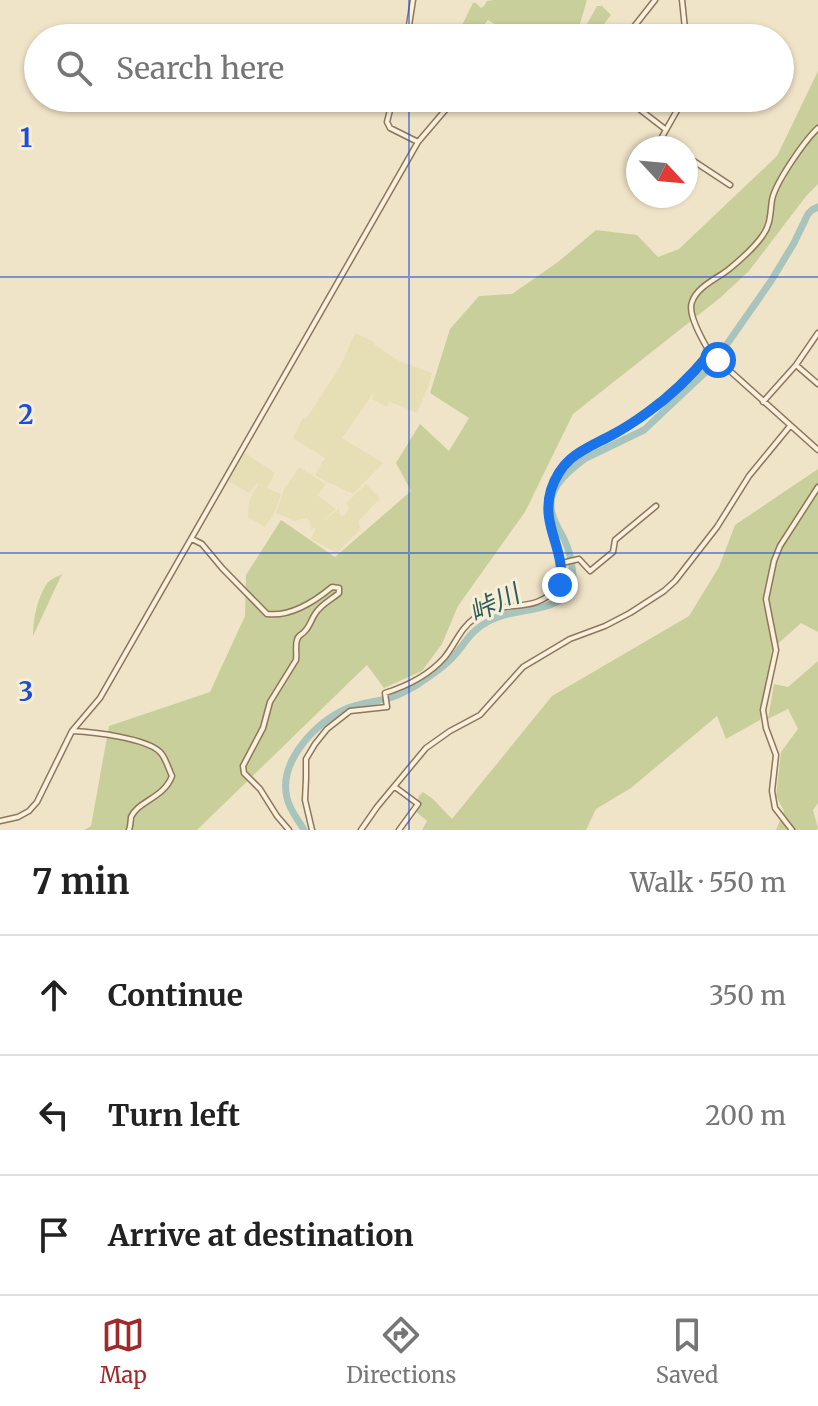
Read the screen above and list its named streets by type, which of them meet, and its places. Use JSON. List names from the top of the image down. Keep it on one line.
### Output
{"water":["峠川"],"north":"bottom right","page":{"search":"Search here","heading":["7 min","Walk · 550 m"],"list":[["Continue","350 m"],["Turn left","200 m"],"Arrive at destination"],"nav":["Map","Directions","Saved"]},"grid":{"rows":["1","2","3"]}}
